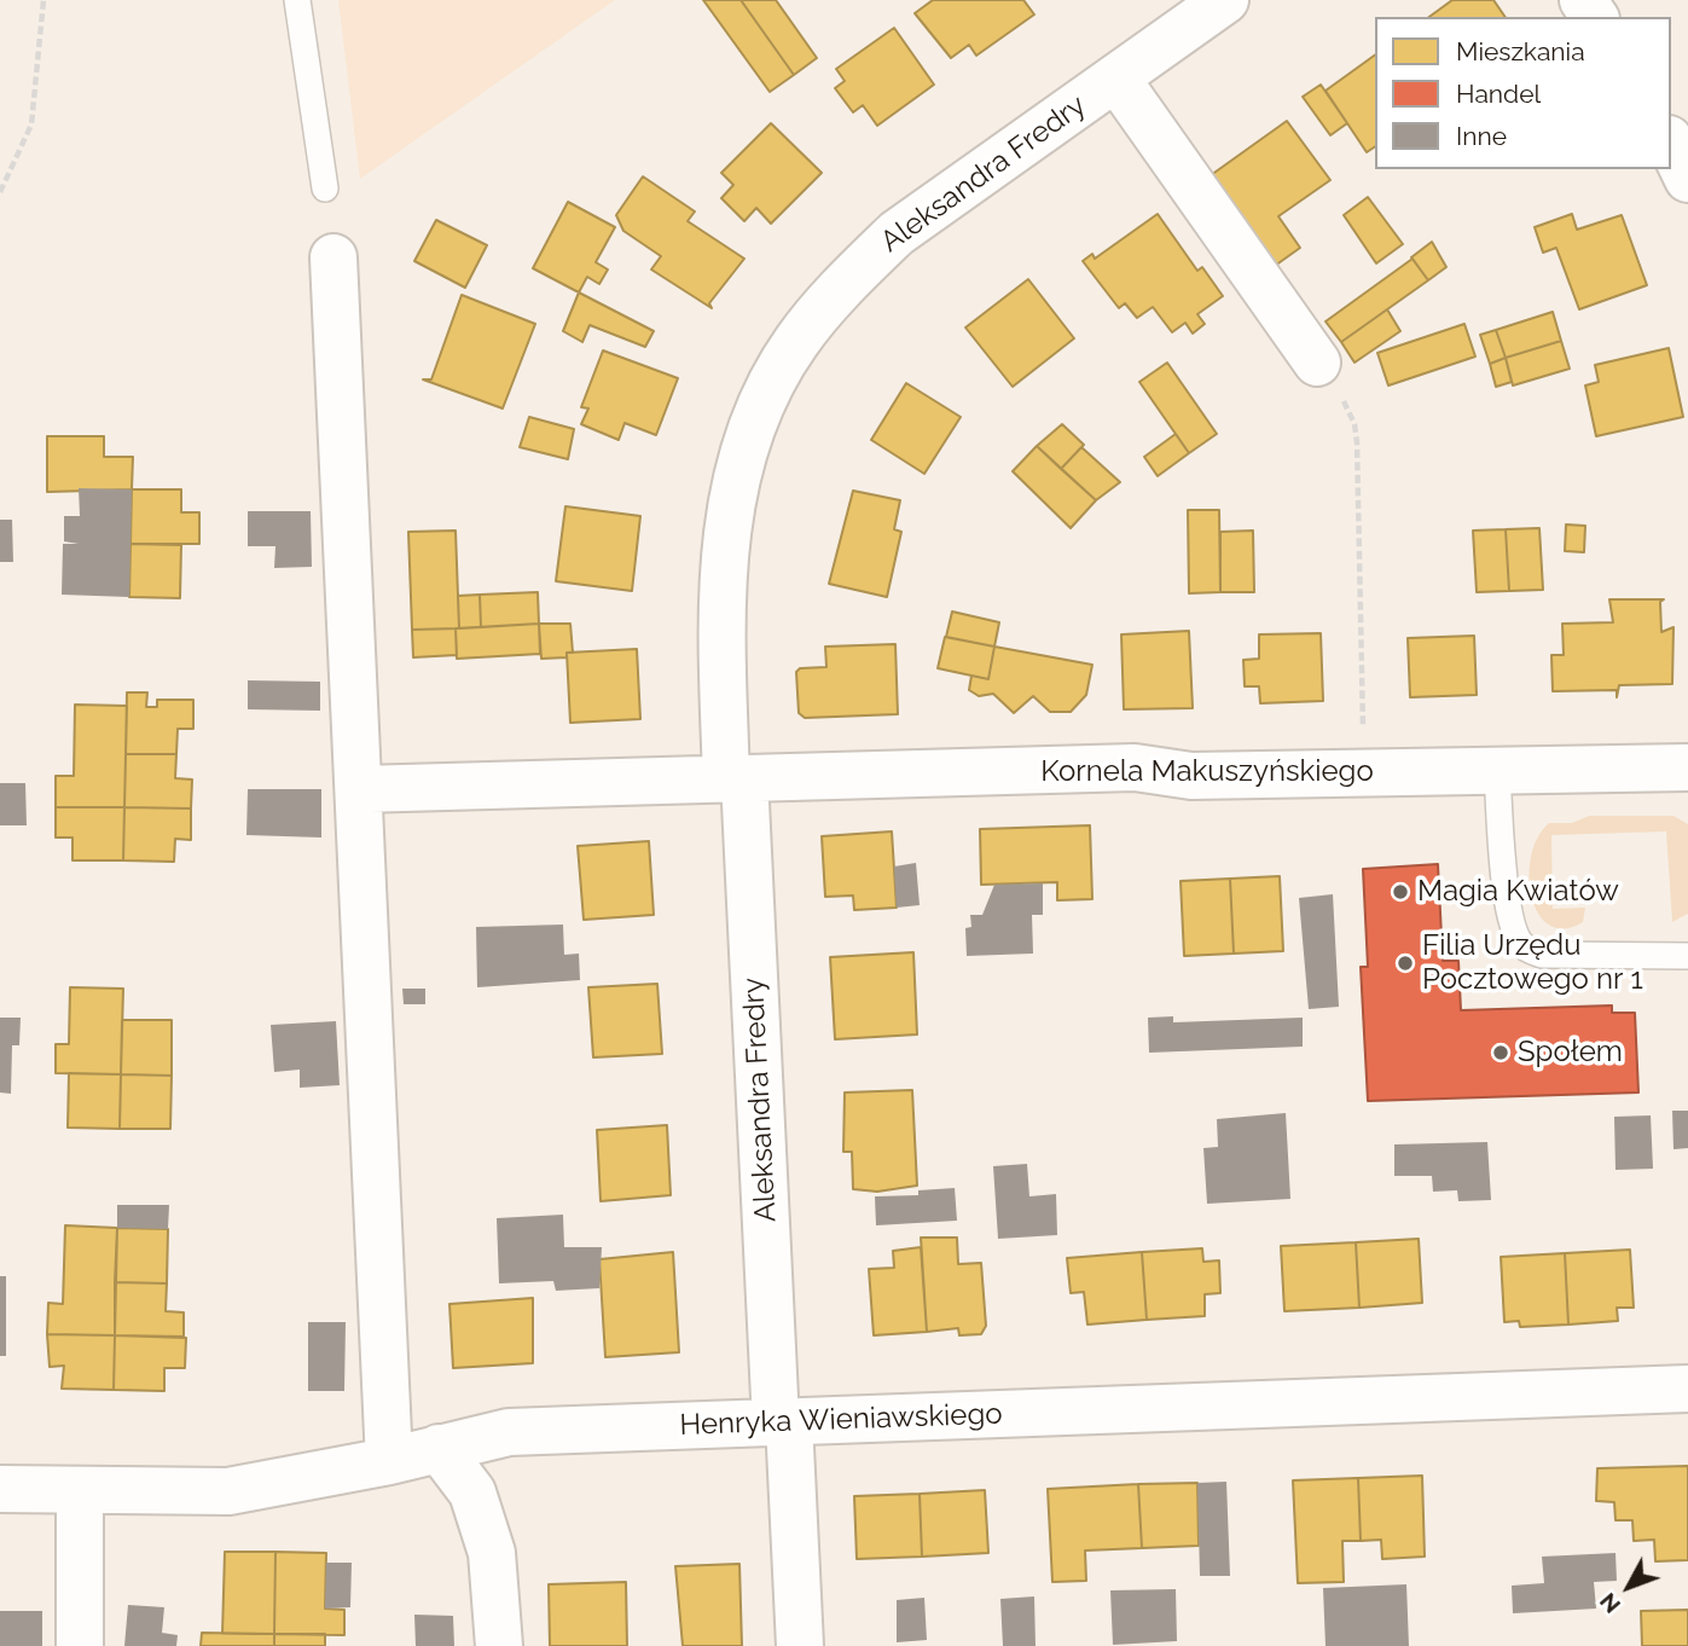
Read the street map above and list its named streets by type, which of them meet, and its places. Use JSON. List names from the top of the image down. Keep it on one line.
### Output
{"streets":{"street":["Aleksandra Fredry","Kornela Makuszyńskiego","Henryka Wieniawskiego"]},"crossings":[["Aleksandra Fredry","Kornela Makuszyńskiego"],["Aleksandra Fredry","Henryka Wieniawskiego"]],"places":["Magia Kwiatów","Filia Urzędu Pocztowego nr 1","Społem"],"legend":["Mieszkania","Handel","Inne"],"north":"bottom left"}
